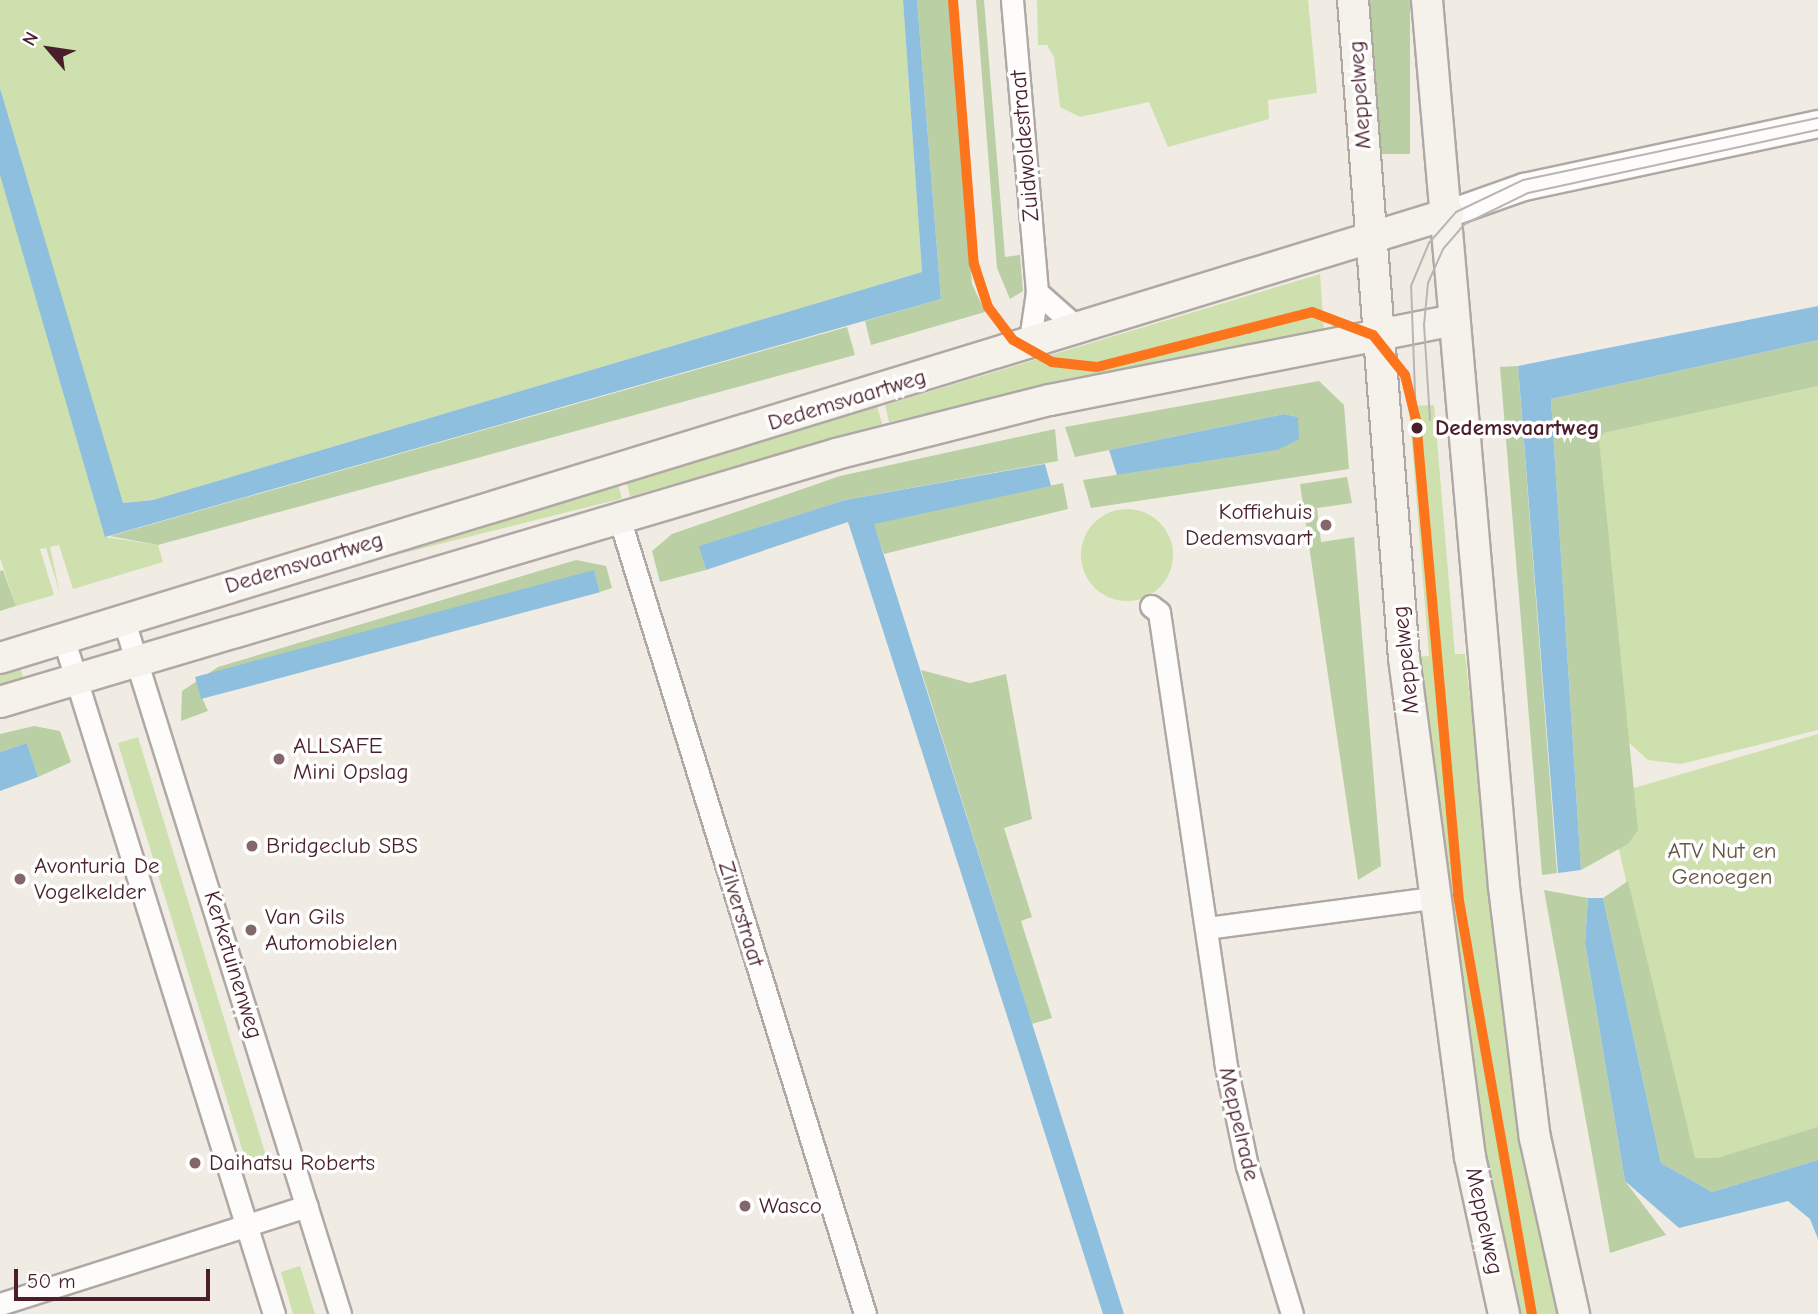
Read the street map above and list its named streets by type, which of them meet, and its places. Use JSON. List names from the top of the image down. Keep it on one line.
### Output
{"streets":{"main road":["Meppelweg","Dedemsvaartweg"],"street":["Zuidwoldestraat","Zilverstraat","Kerketuinenweg","Meppelrade"]},"crossings":[["Meppelweg","Dedemsvaartweg"],["Zuidwoldestraat","Dedemsvaartweg"],["Dedemsvaartweg","Zilverstraat"],["Dedemsvaartweg","Kerketuinenweg"]],"parks":["ATV Nut en Genoegen"],"places":["Dedemsvaartweg","Koffiehuis Dedemsvaart","ALLSAFE Mini Opslag","Bridgeclub SBS","Avonturia De Vogelkelder","Van Gils Automobielen","Daihatsu Roberts","Wasco"],"scale_bar":"50 m","north":"top left"}
